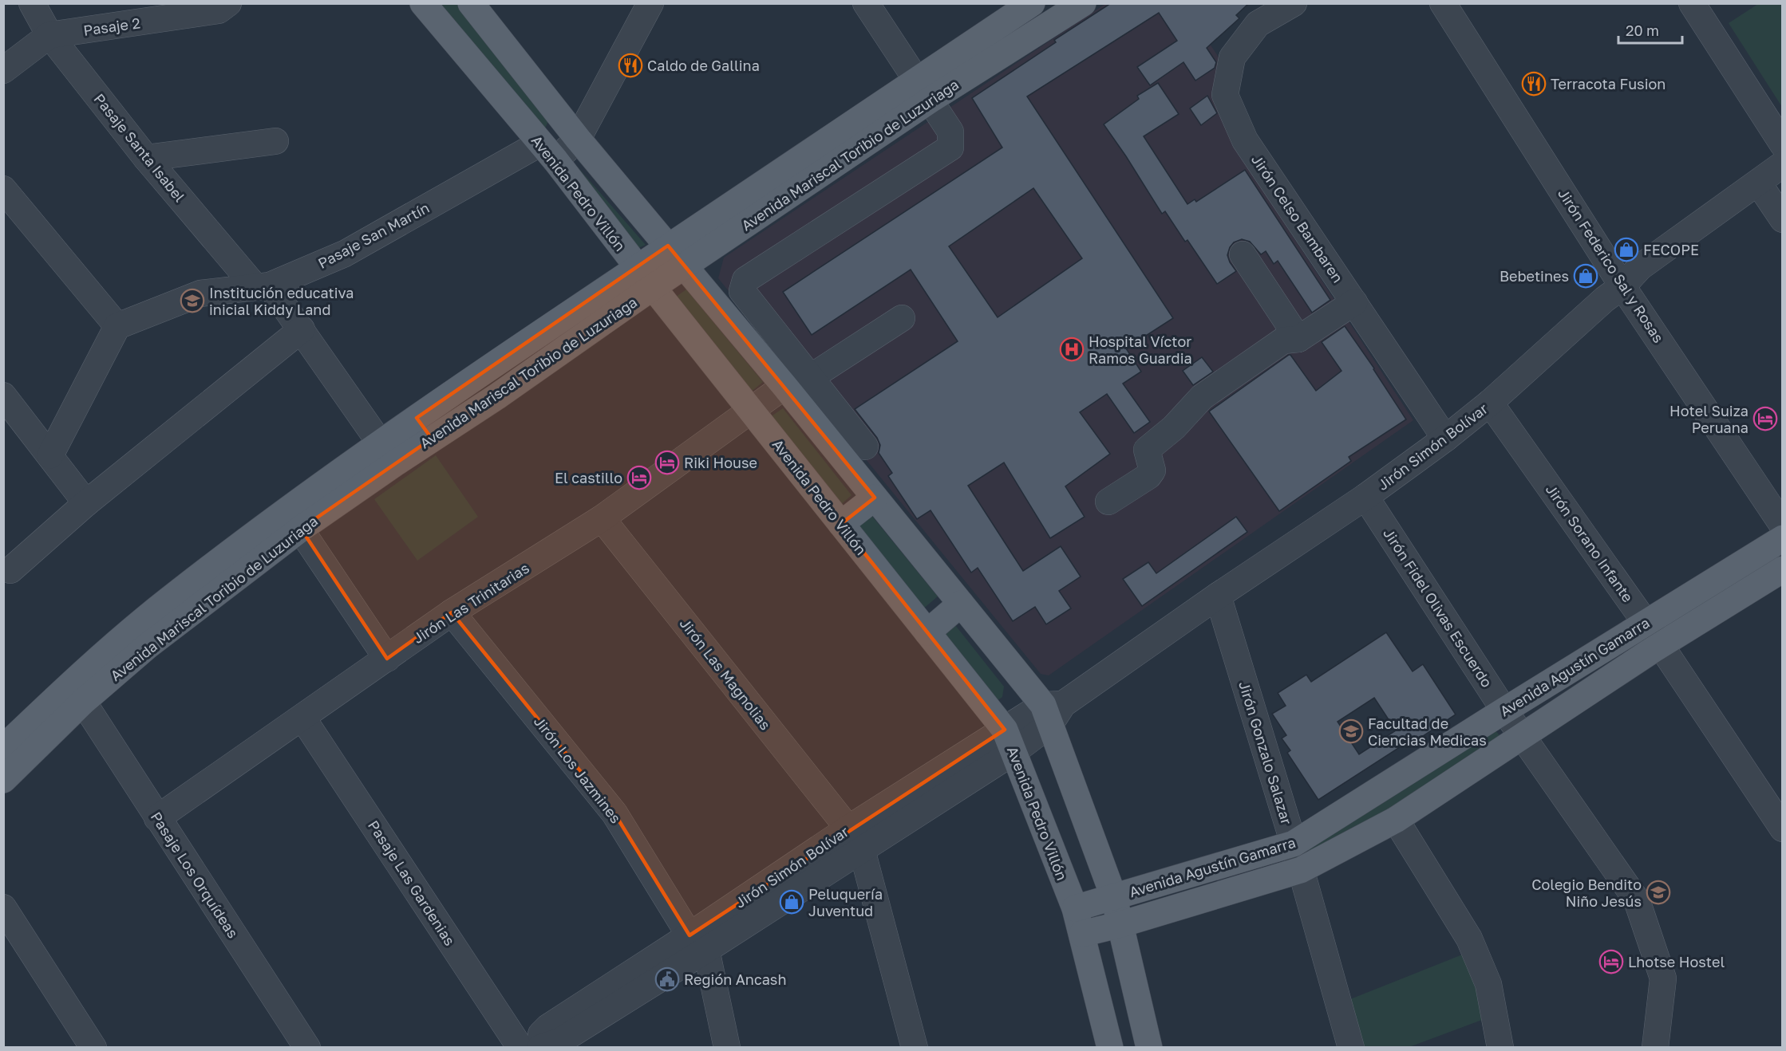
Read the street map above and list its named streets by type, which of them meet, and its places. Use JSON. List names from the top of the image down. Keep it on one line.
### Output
{"streets":{"main road":["Avenida Mariscal Toribio de Luzuriaga","Avenida Pedro Villón","Avenida Agustín Gamarra"],"street":["Pasaje 2","Pasaje Santa Isabel","Jirón Celso Bambaren","Pasaje San Martín","Jirón Federico Sal y Rosas","Jirón Simón Bolívar","Jirón Sorano Infante","Jirón Las Trinitarias","Jirón Fidel Olivas Escuerdo","Jirón Las Magnolias","Jirón Gonzalo Salazar","Jirón Los Jazmines","Pasaje Los Orquídeas","Pasaje Las Gardenias"]},"crossings":[["Pasaje 2","Pasaje Santa Isabel"],["Pasaje Santa Isabel","Avenida Mariscal Toribio de Luzuriaga"],["Pasaje Santa Isabel","Pasaje San Martín"],["Avenida Mariscal Toribio de Luzuriaga","Avenida Pedro Villón"],["Avenida Mariscal Toribio de Luzuriaga","Pasaje Los Orquídeas"],["Avenida Pedro Villón","Pasaje San Martín"],["Avenida Pedro Villón","Jirón Simón Bolívar"],["Avenida Pedro Villón","Jirón Las Trinitarias"],["Avenida Pedro Villón","Avenida Agustín Gamarra"],["Jirón Celso Bambaren","Jirón Simón Bolívar"],["Jirón Federico Sal y Rosas","Jirón Simón Bolívar"],["Jirón Simón Bolívar","Jirón Sorano Infante"],["Jirón Simón Bolívar","Jirón Fidel Olivas Escuerdo"],["Jirón Simón Bolívar","Jirón Las Magnolias"],["Jirón Simón Bolívar","Jirón Gonzalo Salazar"],["Jirón Simón Bolívar","Jirón Los Jazmines"],["Jirón Sorano Infante","Avenida Agustín Gamarra"],["Jirón Las Trinitarias","Jirón Las Magnolias"],["Jirón Las Trinitarias","Jirón Los Jazmines"],["Jirón Las Trinitarias","Pasaje Los Orquídeas"],["Jirón Las Trinitarias","Pasaje Las Gardenias"],["Jirón Fidel Olivas Escuerdo","Avenida Agustín Gamarra"],["Avenida Agustín Gamarra","Jirón Gonzalo Salazar"]],"places":{"restaurant":["Caldo de Gallina","Terracota Fusion"],"shop":["FECOPE","Bebetines","Peluquería Juventud"],"school or university":["Institución educativa inicial Kiddy Land","Facultad de Ciencias Medicas","Colegio Bendito Niño Jesús"],"hospital":["Hospital Víctor Ramos Guardia"],"hotel":["Hotel Suiza Peruana","Riki House","El castillo","Lhotse Hostel"],"public building":["Región Ancash"]},"scale_bar":"20 m"}
